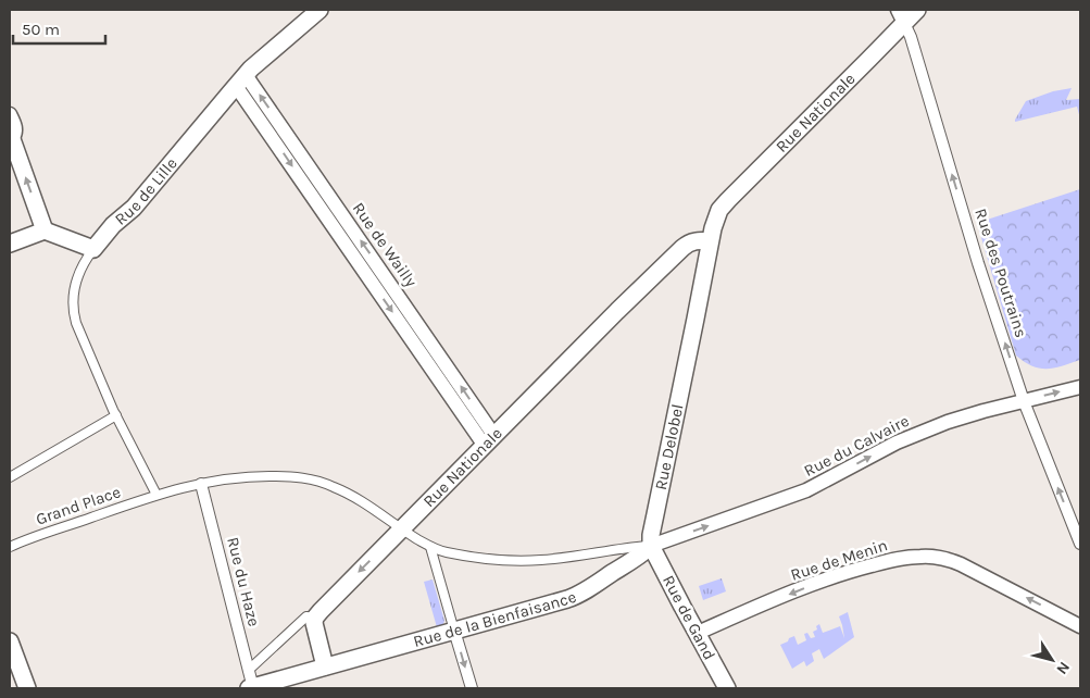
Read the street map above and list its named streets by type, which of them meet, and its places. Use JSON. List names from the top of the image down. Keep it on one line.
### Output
{"streets":{"main road":["Rue Nationale","Rue de Lille","Rue Delobel","Rue de Gand","Rue de la Bienfaisance"],"street":["Rue de Wailly","Rue des Poutrains","Rue du Calvaire","Grand Place","Rue de Menin","Rue du Haze"]},"crossings":[["Rue Nationale","Rue de Wailly"],["Rue Nationale","Rue des Poutrains"],["Rue Nationale","Rue Delobel"],["Rue Nationale","Grand Place"],["Rue de Lille","Rue de Wailly"],["Rue des Poutrains","Rue du Calvaire"],["Rue du Calvaire","Rue Delobel"],["Rue du Calvaire","Grand Place"],["Rue du Calvaire","Rue de Gand"],["Rue du Calvaire","Rue de la Bienfaisance"],["Rue Delobel","Grand Place"],["Rue Delobel","Rue de Gand"],["Rue Delobel","Rue de la Bienfaisance"],["Grand Place","Rue du Haze"],["Grand Place","Rue de Gand"],["Grand Place","Rue de la Bienfaisance"],["Rue de Menin","Rue de Gand"],["Rue de Gand","Rue de la Bienfaisance"]],"one_way":["Rue des Poutrains","Rue du Calvaire","Rue de Menin"],"scale_bar":"50 m","north":"bottom right"}
